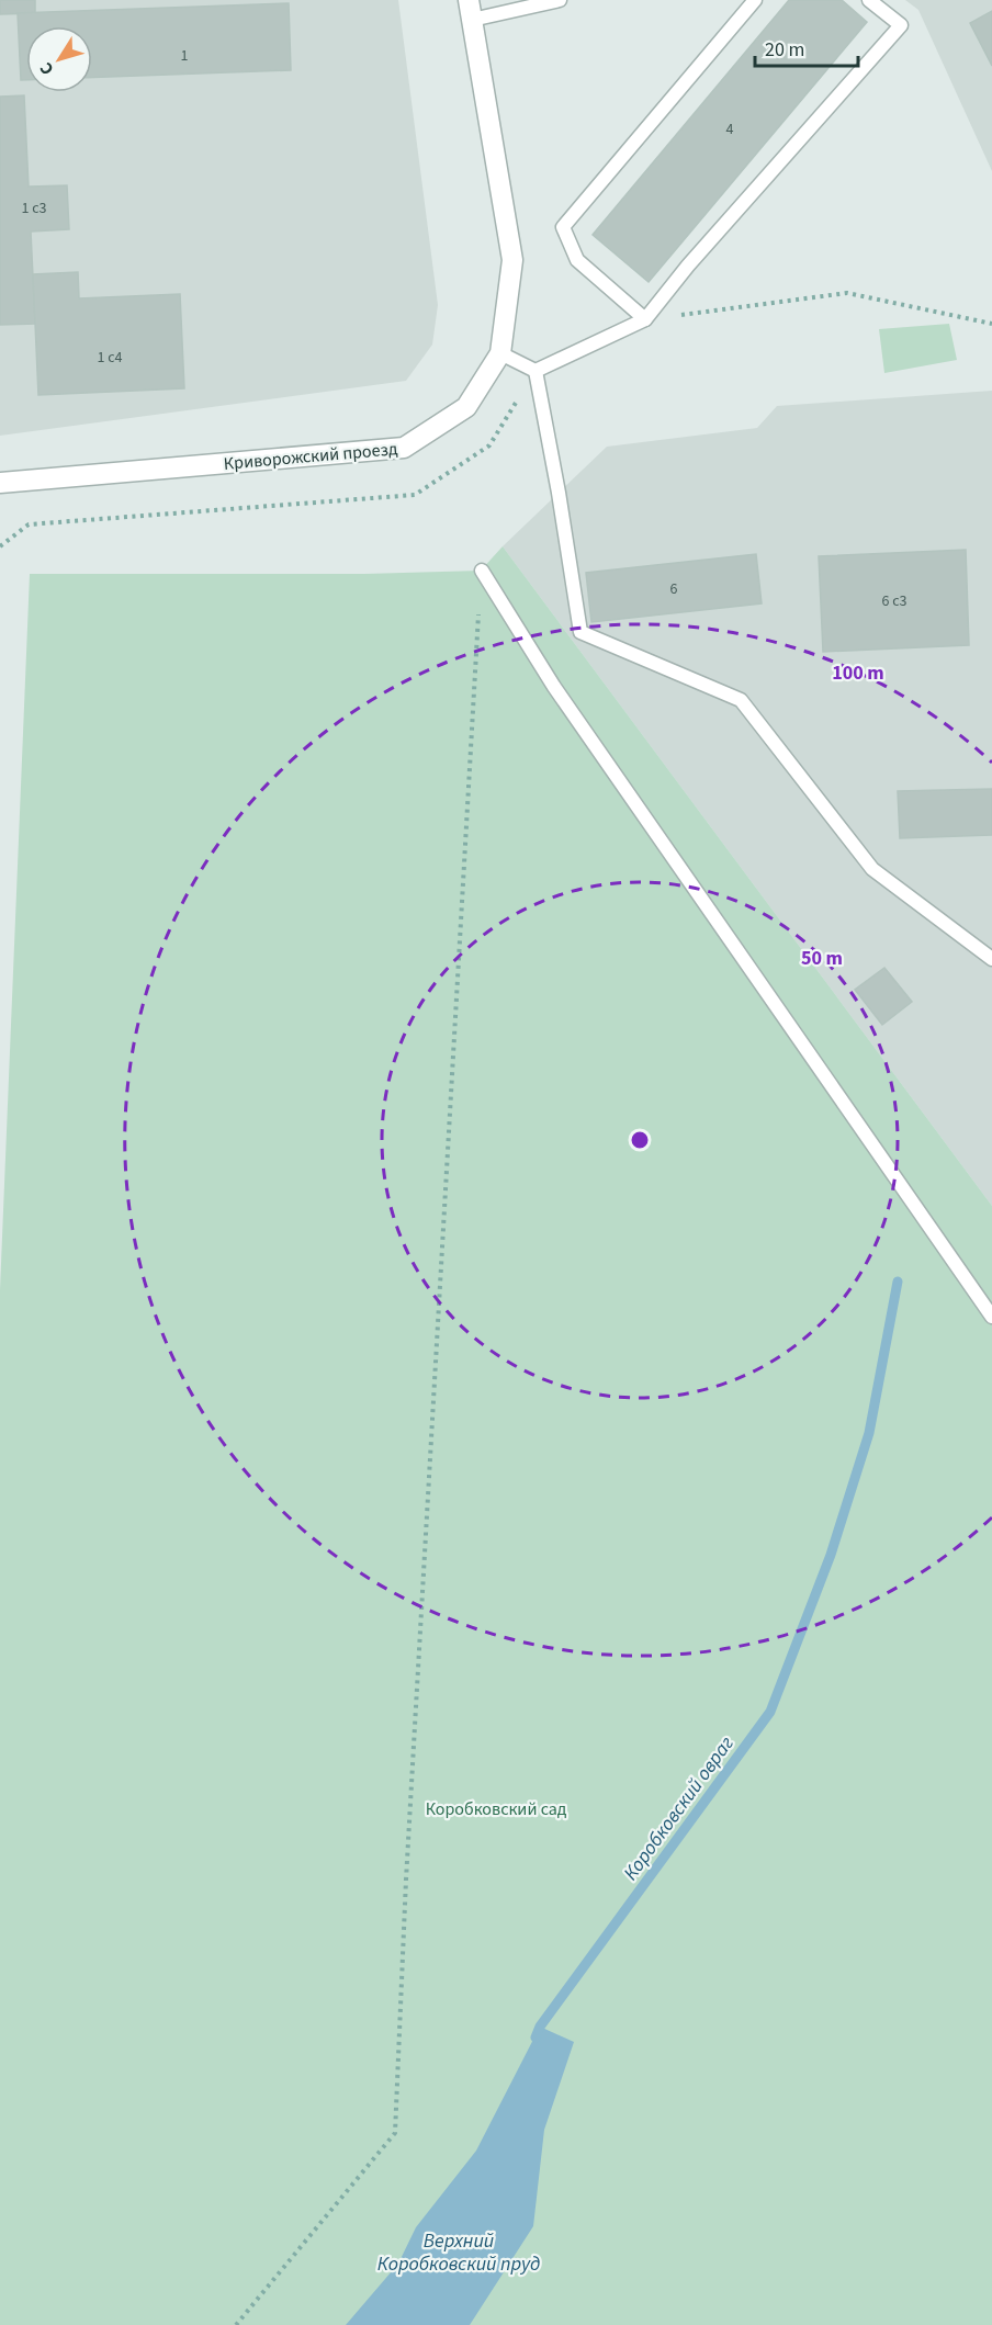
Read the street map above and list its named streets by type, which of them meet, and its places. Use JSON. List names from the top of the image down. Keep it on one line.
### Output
{"streets":{"street":["Криворожский проезд"]},"water":["Коробковский овраг","Верхний Коробковский пруд"],"parks":["Коробковский сад"],"house_numbers":["1","4","1 с3","1 с4","6","6 с3"],"scale_bar":"20 m","north":"bottom left","rings":["100 m","50 m"]}
